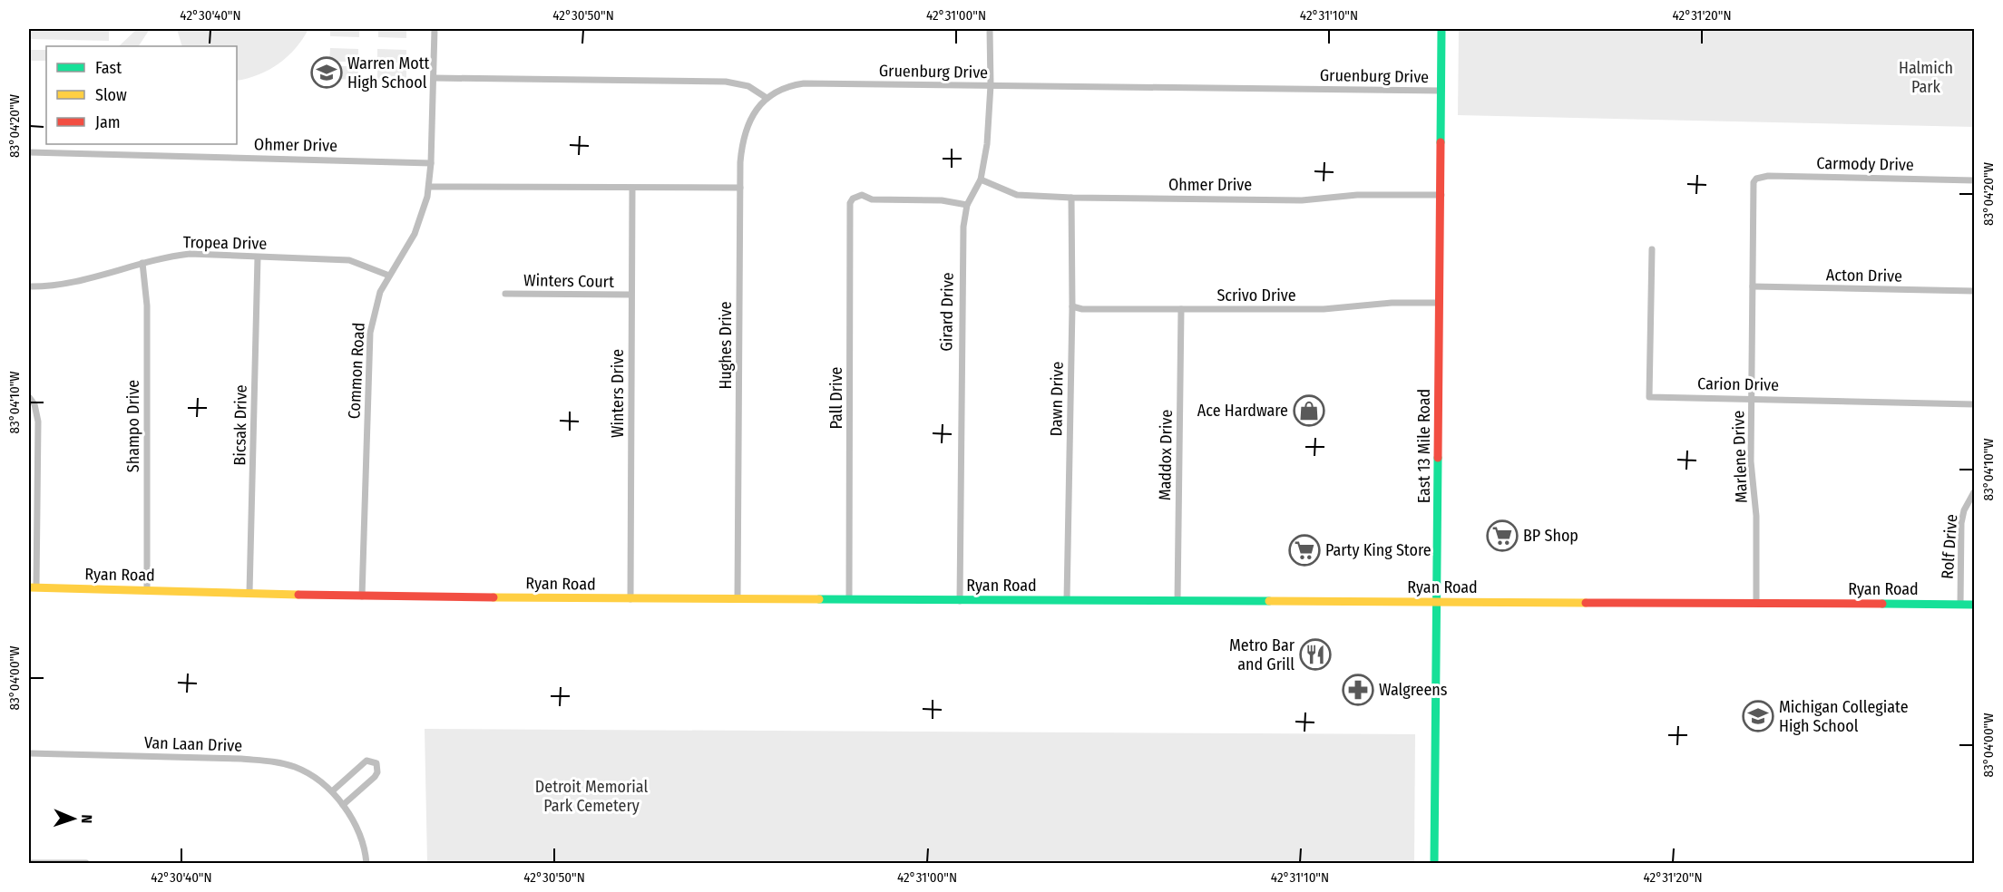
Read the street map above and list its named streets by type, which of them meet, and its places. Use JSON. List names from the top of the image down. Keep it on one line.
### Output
{"streets":{"main road":["East 13 Mile Road","Ryan Road"],"street":["Gruenburg Drive","Ohmer Drive","Carmody Drive","Tropea Drive","Acton Drive","Winters Court","Scrivo Drive","Girard Drive","Hughes Drive","Common Road","Carion Drive","Winters Drive","Pall Drive","Dawn Drive","Bicsak Drive","Shampo Drive","Maddox Drive","Marlene Drive","Rolf Drive","Van Laan Drive"]},"crossings":[["Gruenburg Drive","Girard Drive"],["Gruenburg Drive","Hughes Drive"],["Gruenburg Drive","East 13 Mile Road"],["Ohmer Drive","Girard Drive"],["Ohmer Drive","Common Road"],["Ohmer Drive","Dawn Drive"],["Ohmer Drive","East 13 Mile Road"],["Carmody Drive","Marlene Drive"],["Tropea Drive","Common Road"],["Tropea Drive","Bicsak Drive"],["Tropea Drive","Shampo Drive"],["Acton Drive","Marlene Drive"],["Winters Court","Winters Drive"],["Scrivo Drive","Dawn Drive"],["Scrivo Drive","East 13 Mile Road"],["Scrivo Drive","Maddox Drive"],["Girard Drive","Pall Drive"],["Girard Drive","Ryan Road"],["Hughes Drive","Ryan Road"],["Common Road","Ryan Road"],["Carion Drive","Marlene Drive"],["Winters Drive","Ryan Road"],["Pall Drive","Ryan Road"],["Dawn Drive","Ryan Road"],["Bicsak Drive","Ryan Road"],["Shampo Drive","Ryan Road"],["East 13 Mile Road","Ryan Road"],["Maddox Drive","Ryan Road"],["Marlene Drive","Ryan Road"],["Rolf Drive","Ryan Road"]],"parks":["Halmich Park","Detroit Memorial Park Cemetery"],"places":{"school or university":["Warren Mott High School","Michigan Collegiate High School"],"shop":["Ace Hardware"],"supermarket":["BP Shop","Party King Store"],"restaurant":["Metro Bar and Grill"],"pharmacy":["Walgreens"]},"legend":["Fast","Slow","Jam"],"north":"right","coordinates":["42°30'40\"N","42°30'50\"N","42°31'00\"N","42°31'10\"N","42°31'20\"N","83°04'20\"W","83°04'10\"W","83°04'00\"W"]}
